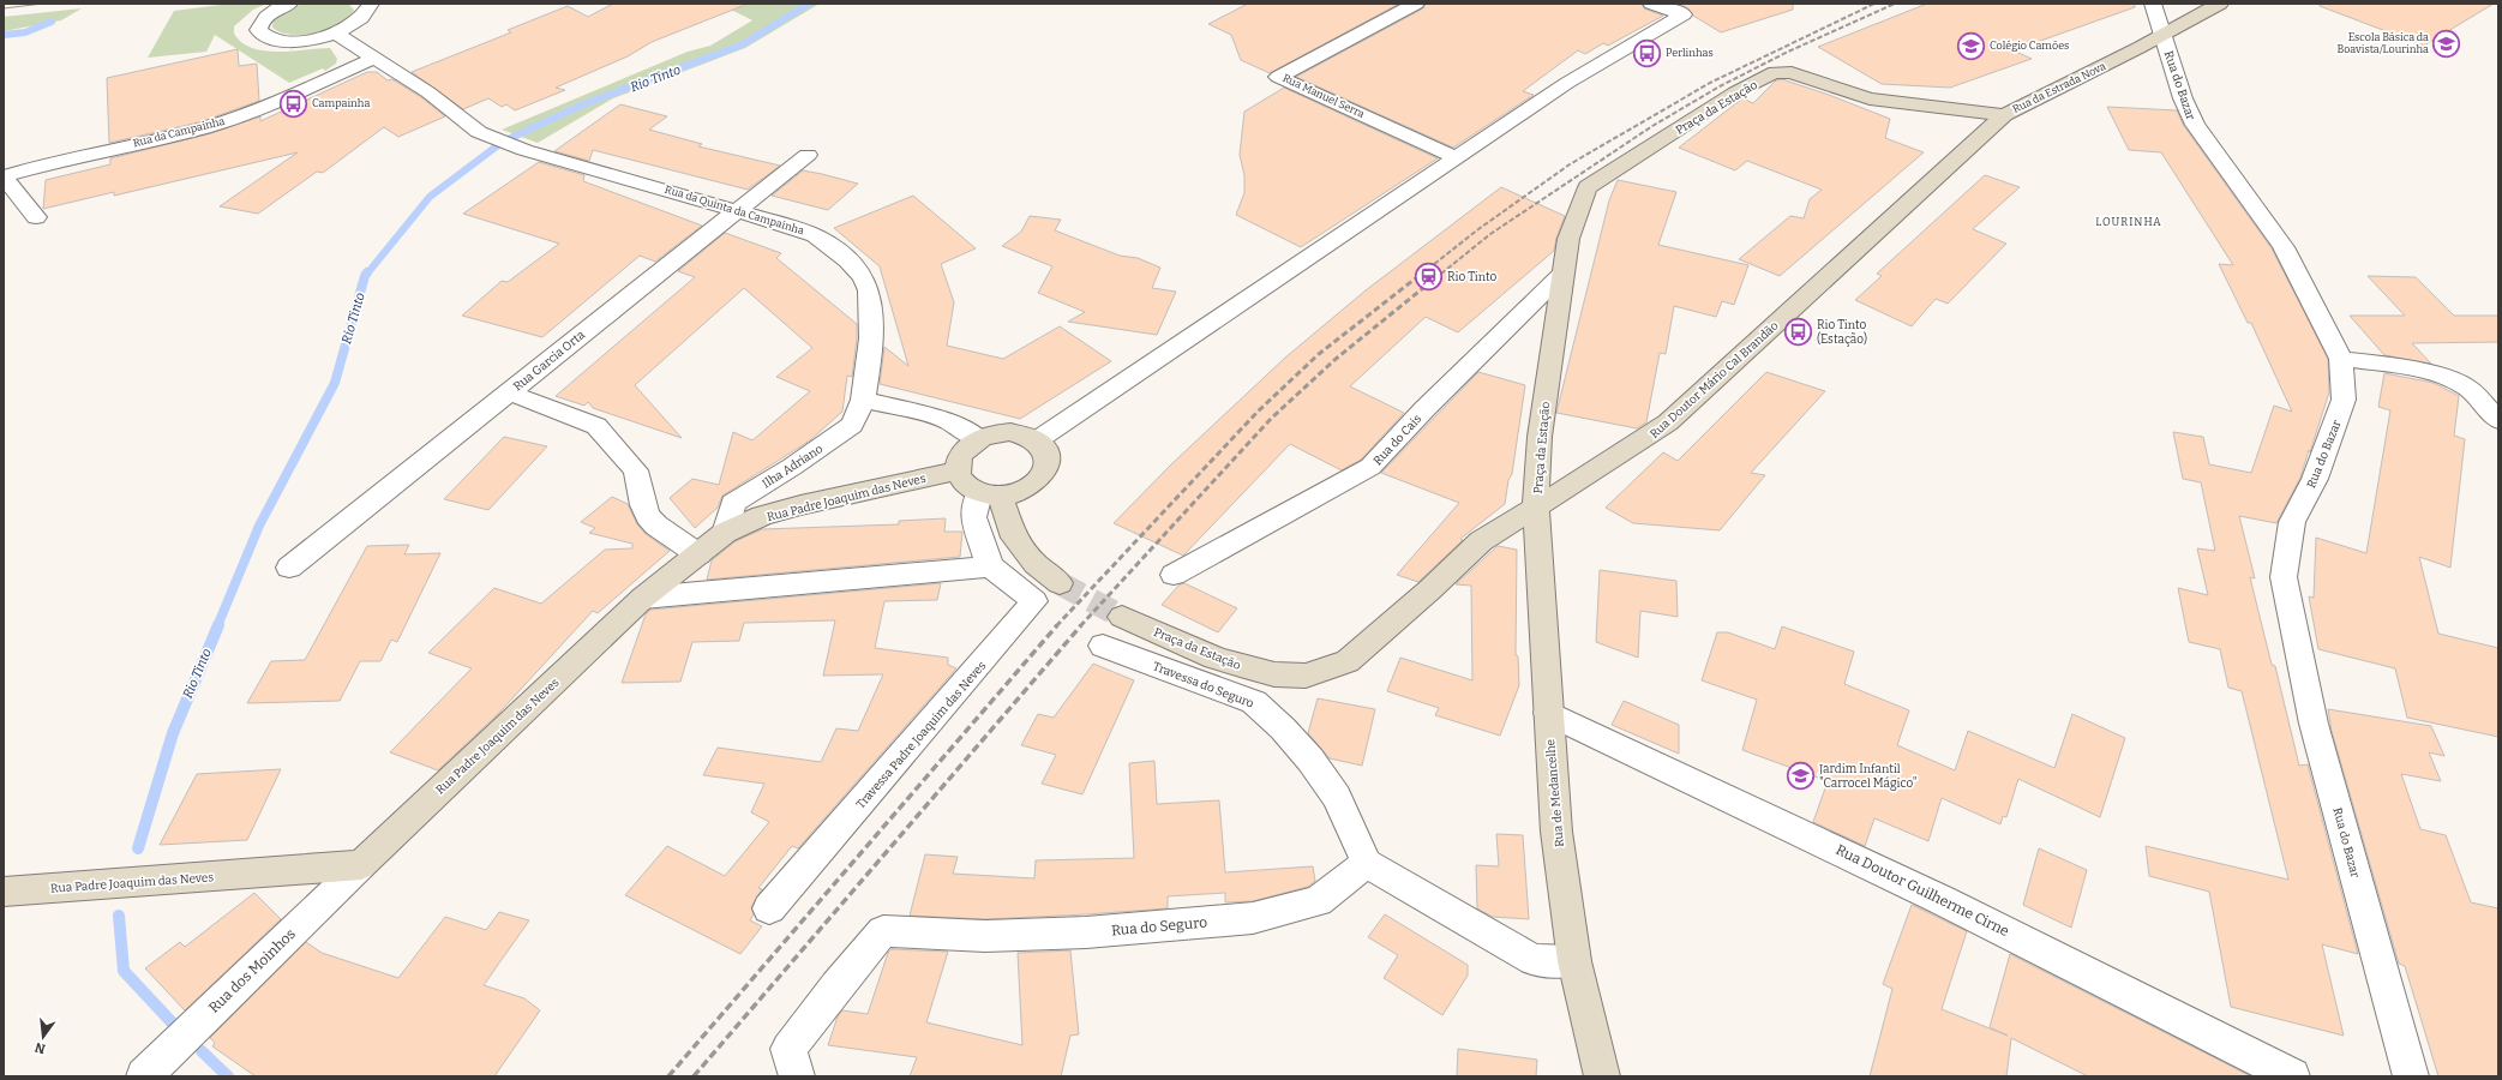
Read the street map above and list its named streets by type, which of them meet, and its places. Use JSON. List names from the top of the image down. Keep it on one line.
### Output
{"streets":{"street":["Rua do Bazar","Rua da Estrada Nova","Rua Manuel Serra","Praça da Estação","Rua da Campainha","Rua da Quinta da Campainha","Rua Garcia Orta","Rua Doutor Mário Cal Brandão","Rua do Cais","Ilha Adriano","Rua Padre Joaquim das Neves","Travessa do Seguro","Travessa Padre Joaquim das Neves","Rua de Medancelhe","Rua Doutor Guilherme Cirne","Rua do Seguro","Rua dos Moinhos"]},"crossings":[["Rua do Bazar","Rua da Estrada Nova"],["Rua da Estrada Nova","Praça da Estação"],["Rua da Estrada Nova","Rua Doutor Mário Cal Brandão"],["Praça da Estação","Rua Doutor Mário Cal Brandão"],["Praça da Estação","Rua do Cais"],["Praça da Estação","Rua de Medancelhe"],["Rua da Campainha","Rua da Quinta da Campainha"],["Rua da Quinta da Campainha","Rua Garcia Orta"],["Rua da Quinta da Campainha","Ilha Adriano"],["Rua Doutor Mário Cal Brandão","Rua de Medancelhe"],["Ilha Adriano","Rua Padre Joaquim das Neves"],["Rua Padre Joaquim das Neves","Rua dos Moinhos"],["Travessa do Seguro","Rua do Seguro"],["Rua de Medancelhe","Rua Doutor Guilherme Cirne"]],"districts":["LOURINHA"],"water":["Rio Tinto"],"places":{"school or university":["Escola Básica da Boavista/Lourinha","Colégio Camões","Jardim Infantil \"Carrocel Mágico\""],"bus stop":["Perlinhas","Campainha","Rio Tinto (Estação)"],"station":["Rio Tinto"]},"north":"bottom"}
